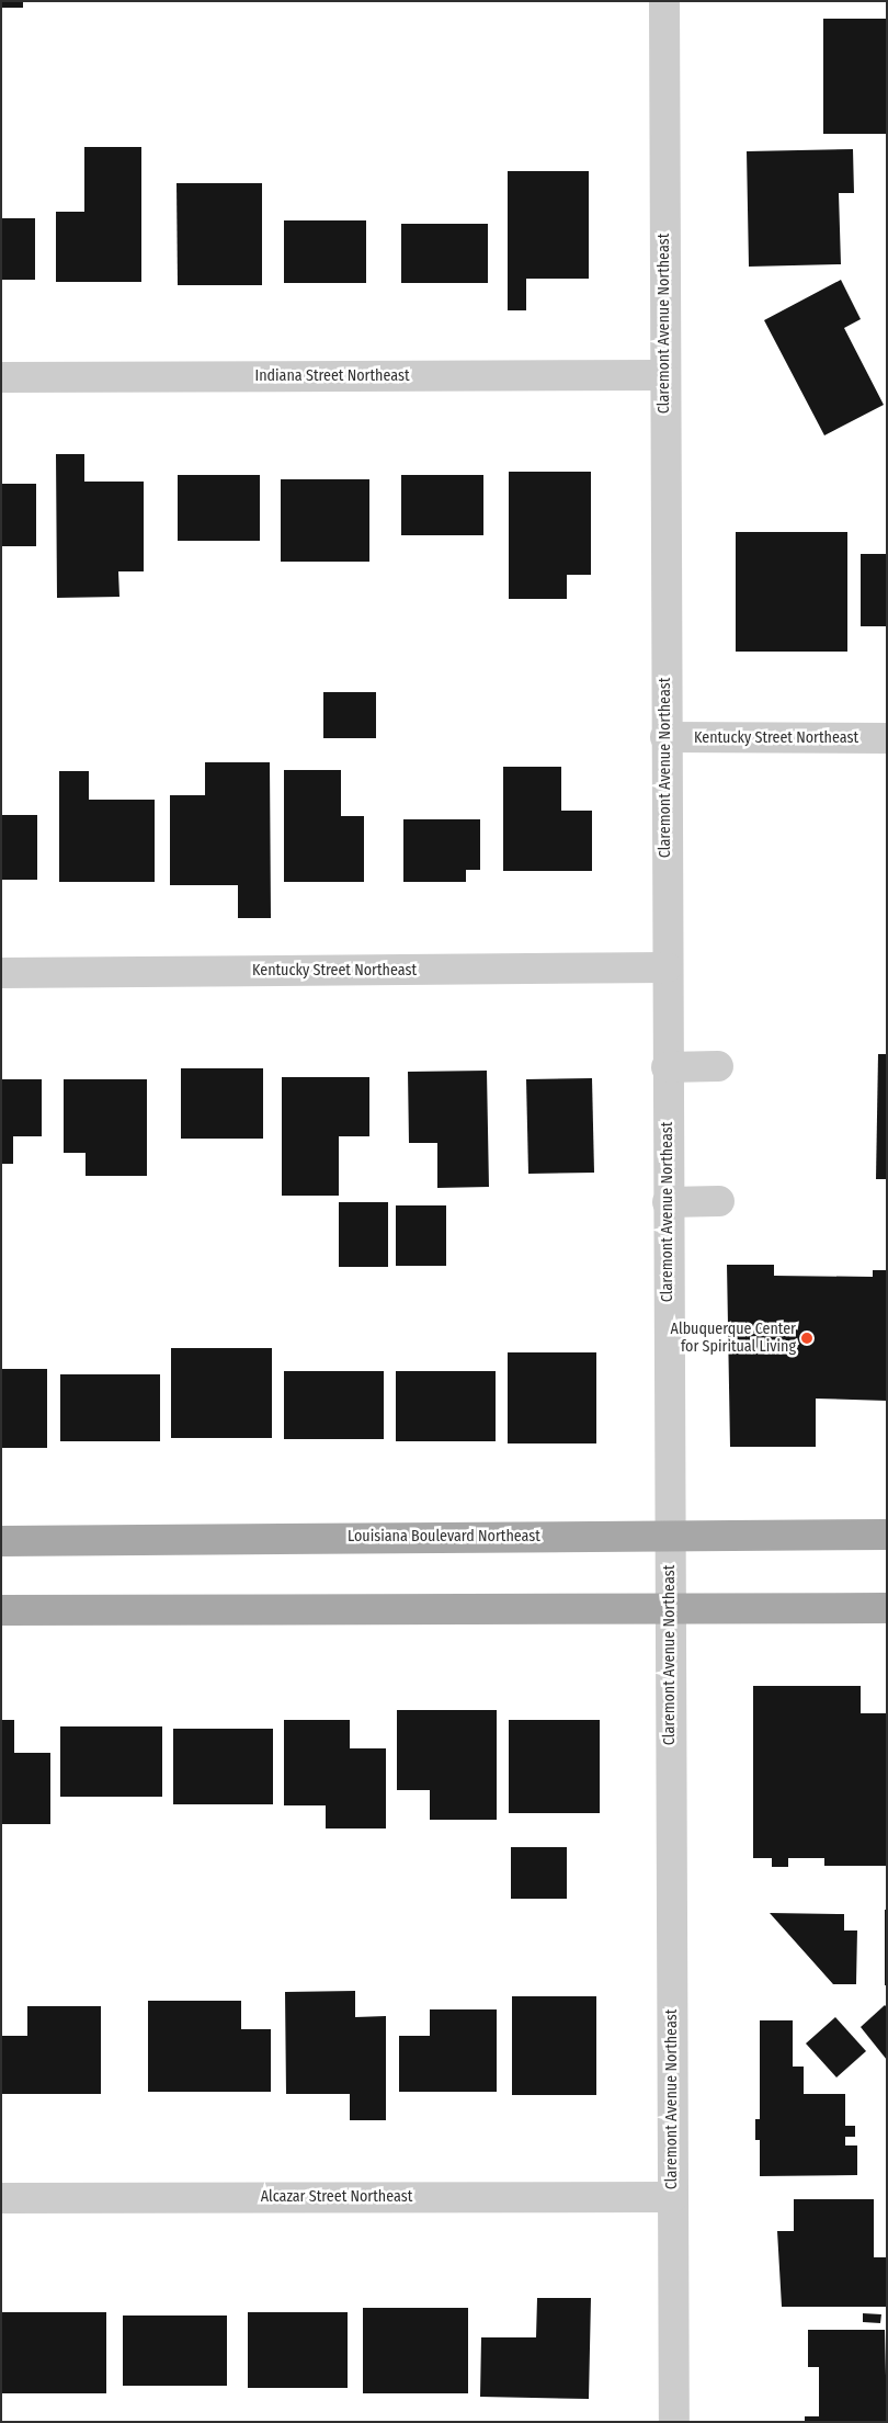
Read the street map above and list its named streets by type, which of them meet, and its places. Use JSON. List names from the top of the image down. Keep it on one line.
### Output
{"streets":{"main road":["Louisiana Boulevard Northeast"],"street":["Claremont Avenue Northeast","Indiana Street Northeast","Kentucky Street Northeast","Alcazar Street Northeast"]},"crossings":[["Claremont Avenue Northeast","Indiana Street Northeast"],["Claremont Avenue Northeast","Kentucky Street Northeast"],["Claremont Avenue Northeast","Louisiana Boulevard Northeast"],["Claremont Avenue Northeast","Alcazar Street Northeast"]],"places":["Albuquerque Center for Spiritual Living"]}
